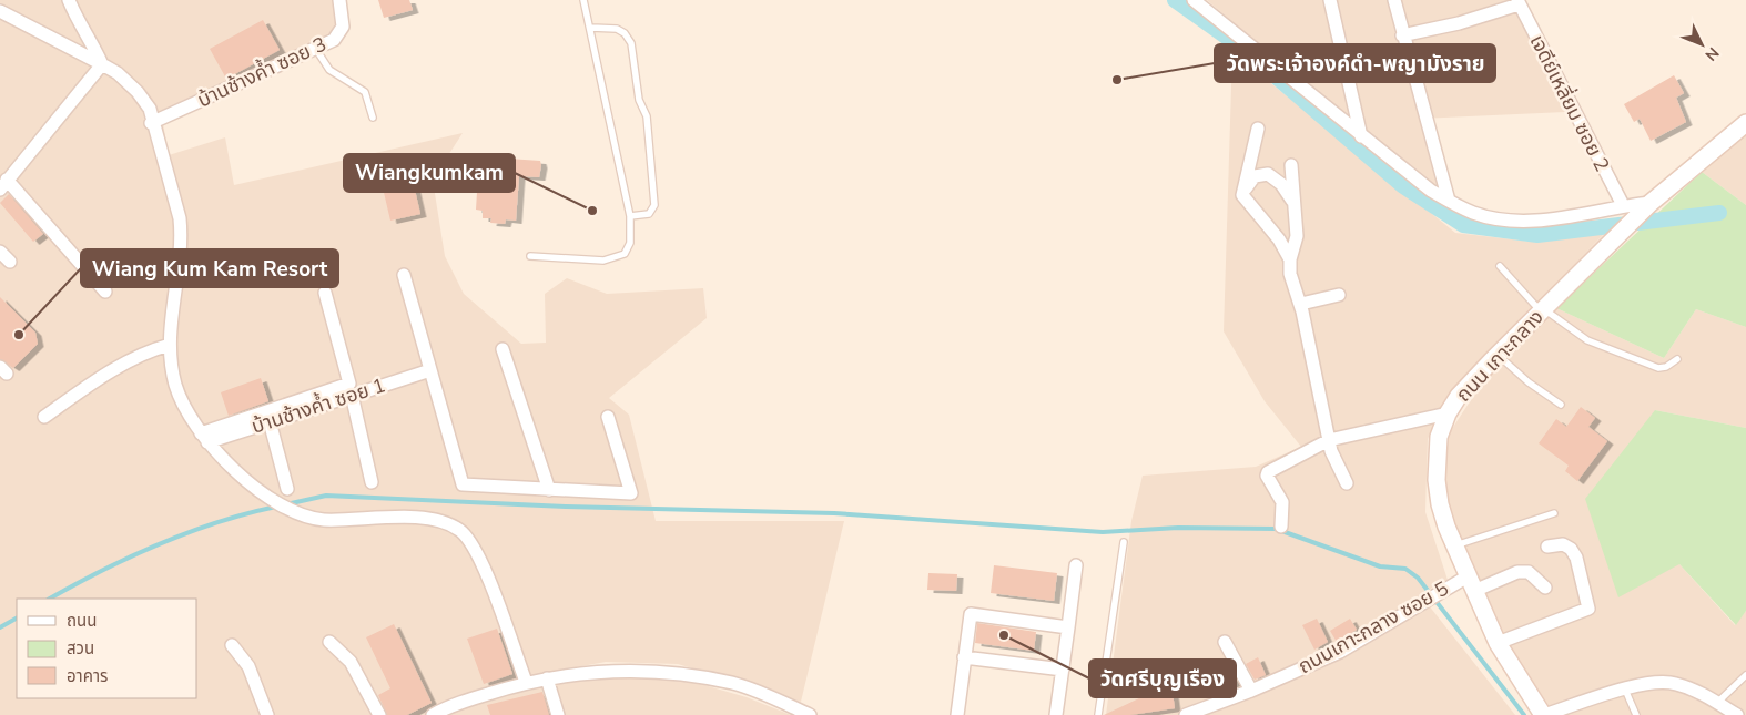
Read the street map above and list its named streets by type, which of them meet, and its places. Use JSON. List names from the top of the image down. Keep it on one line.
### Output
{"streets":{"street":["บ้านช้างค้ำ ซอย 3","เจดีย์เหลี่ยม ซอย 2","ถนน เกาะกลาง","บ้านช้างค้ำ ซอย 1","ถนนเกาะกลาง ซอย 5"]},"crossings":[["ถนน เกาะกลาง","ถนนเกาะกลาง ซอย 5"]],"places":["วัดพระเจ้าองค์ดำ-พญามังราย","Wiangkumkam","Wiang Kum Kam Resort","วัดศรีบุญเรือง"],"legend":["ถนน","สวน","อาคาร"],"north":"bottom right"}
